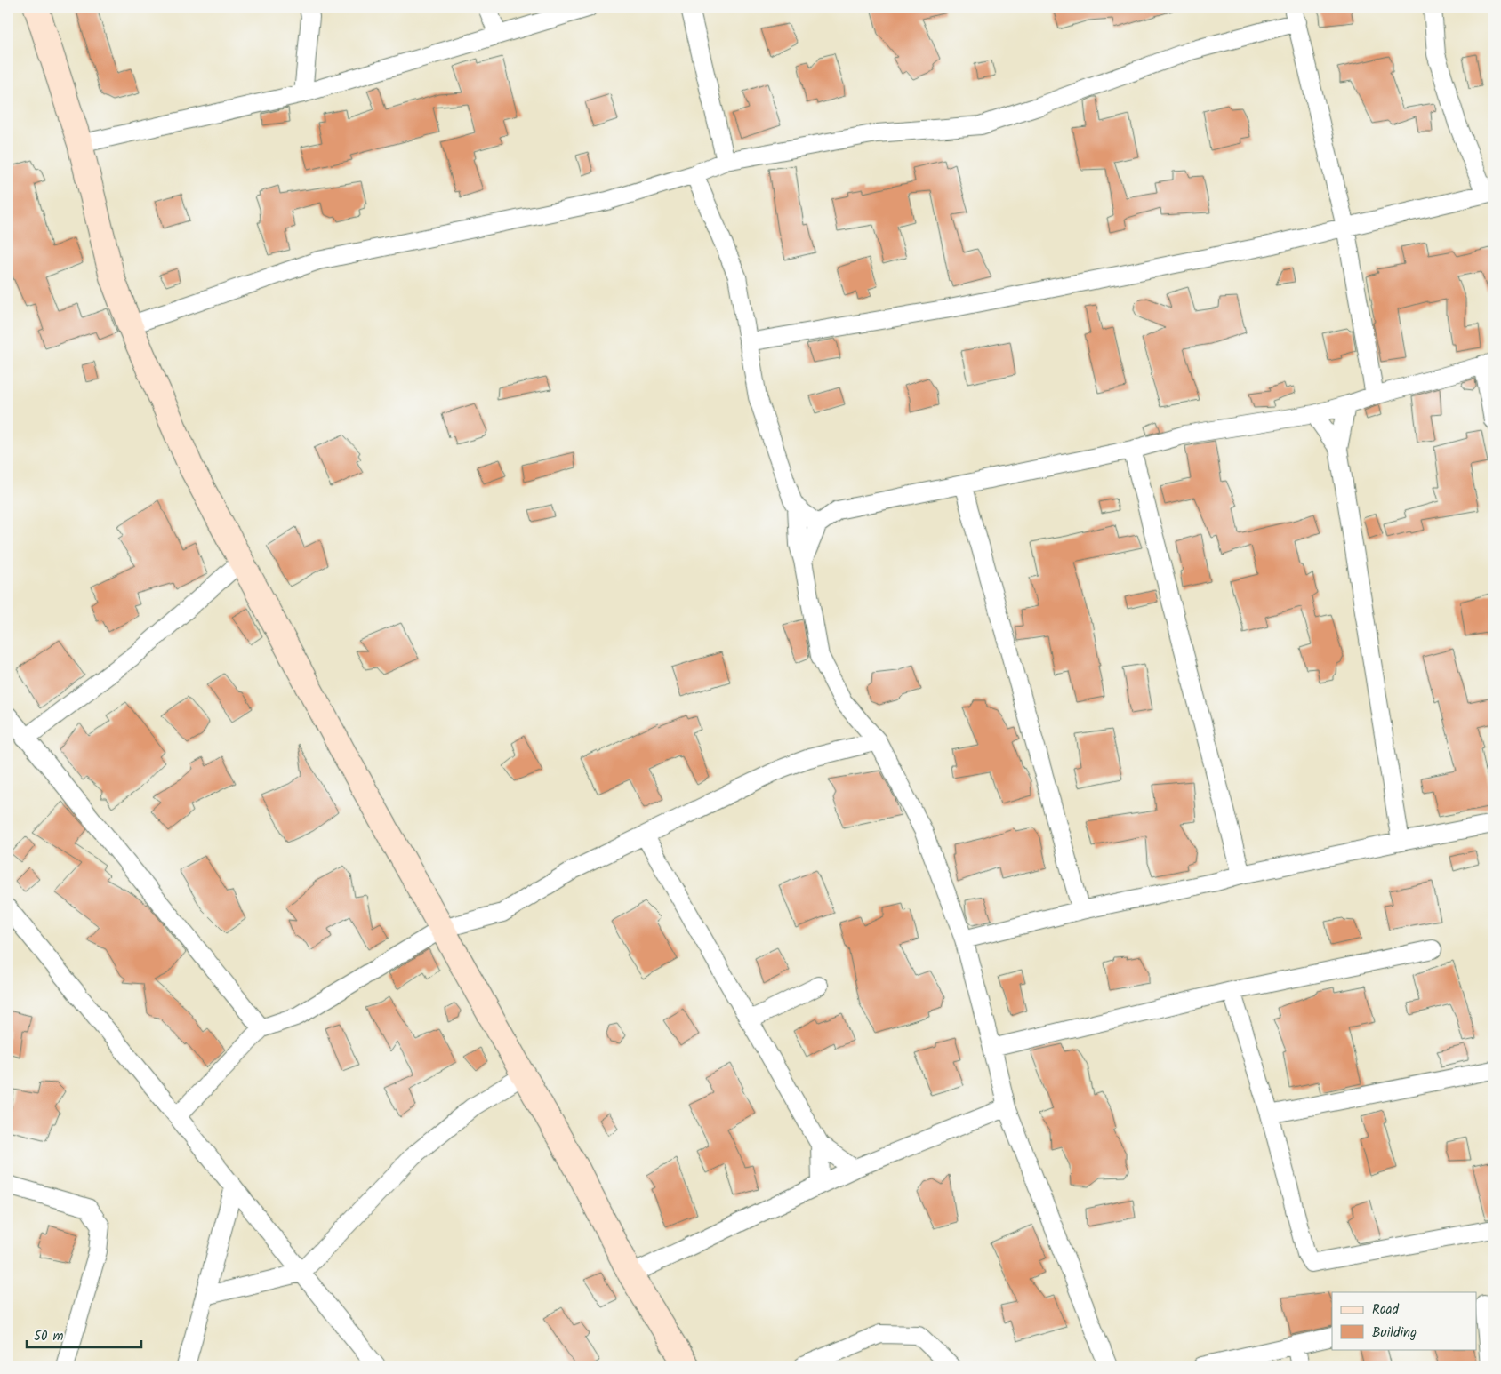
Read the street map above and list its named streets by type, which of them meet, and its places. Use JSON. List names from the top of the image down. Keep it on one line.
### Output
{"legend":["Road","Building"],"scale_bar":"50 m"}
